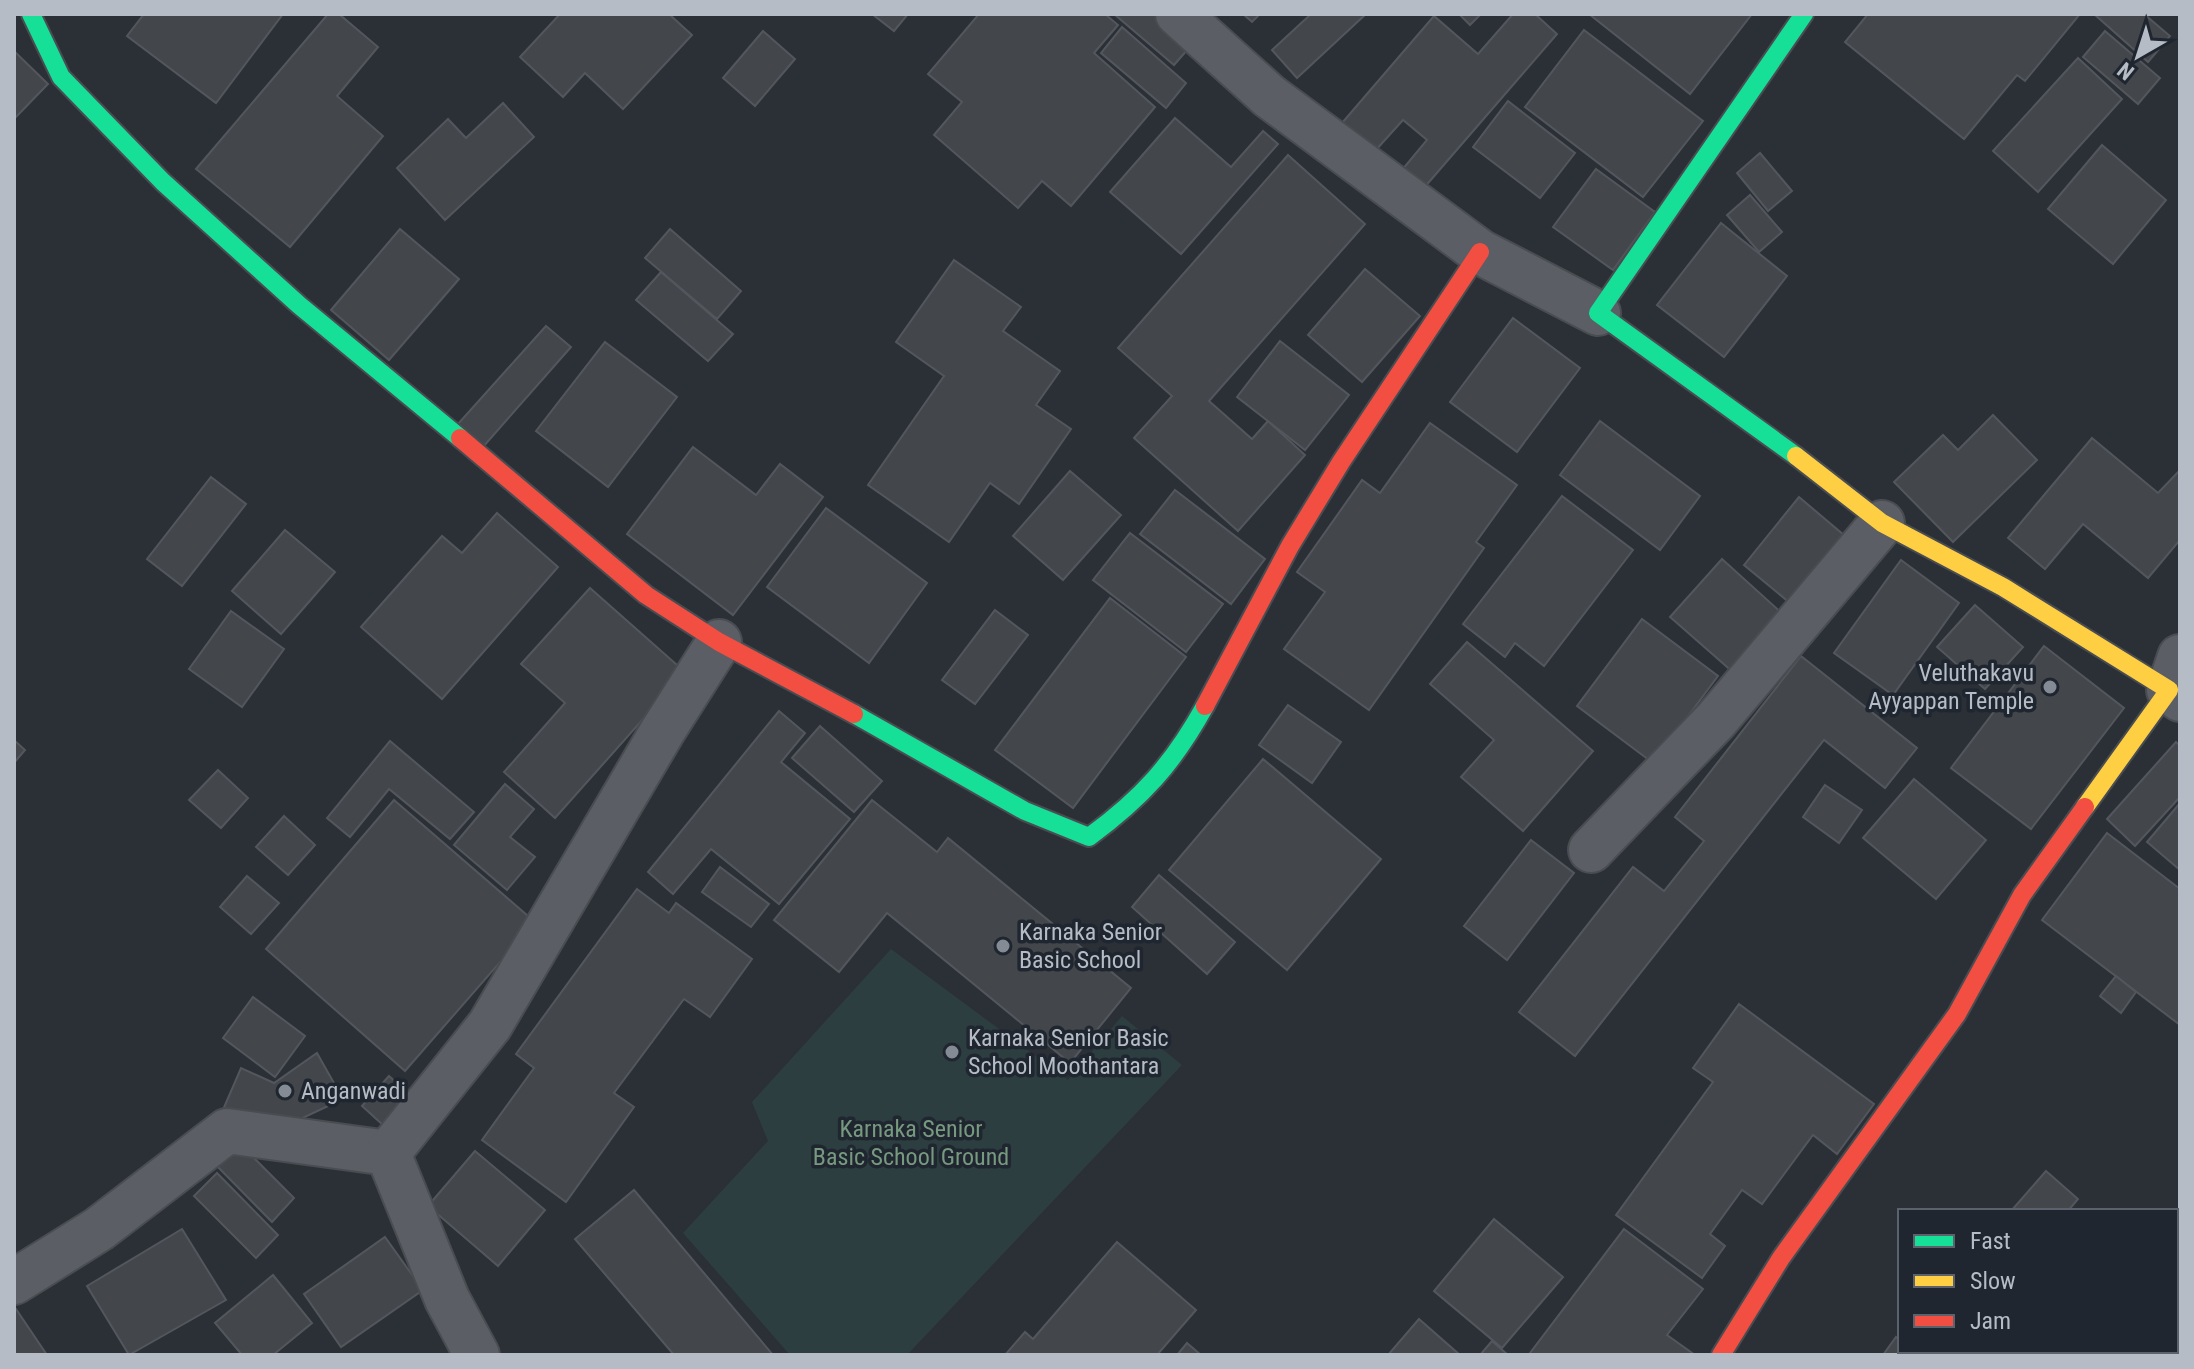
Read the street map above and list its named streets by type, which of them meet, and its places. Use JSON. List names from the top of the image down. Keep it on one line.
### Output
{"parks":["Karnaka Senior Basic School Ground"],"places":["Veluthakavu Ayyappan Temple","Karnaka Senior Basic School","Karnaka Senior Basic School Moothantara","Anganwadi"],"legend":["Fast","Slow","Jam"],"north":"bottom left"}
